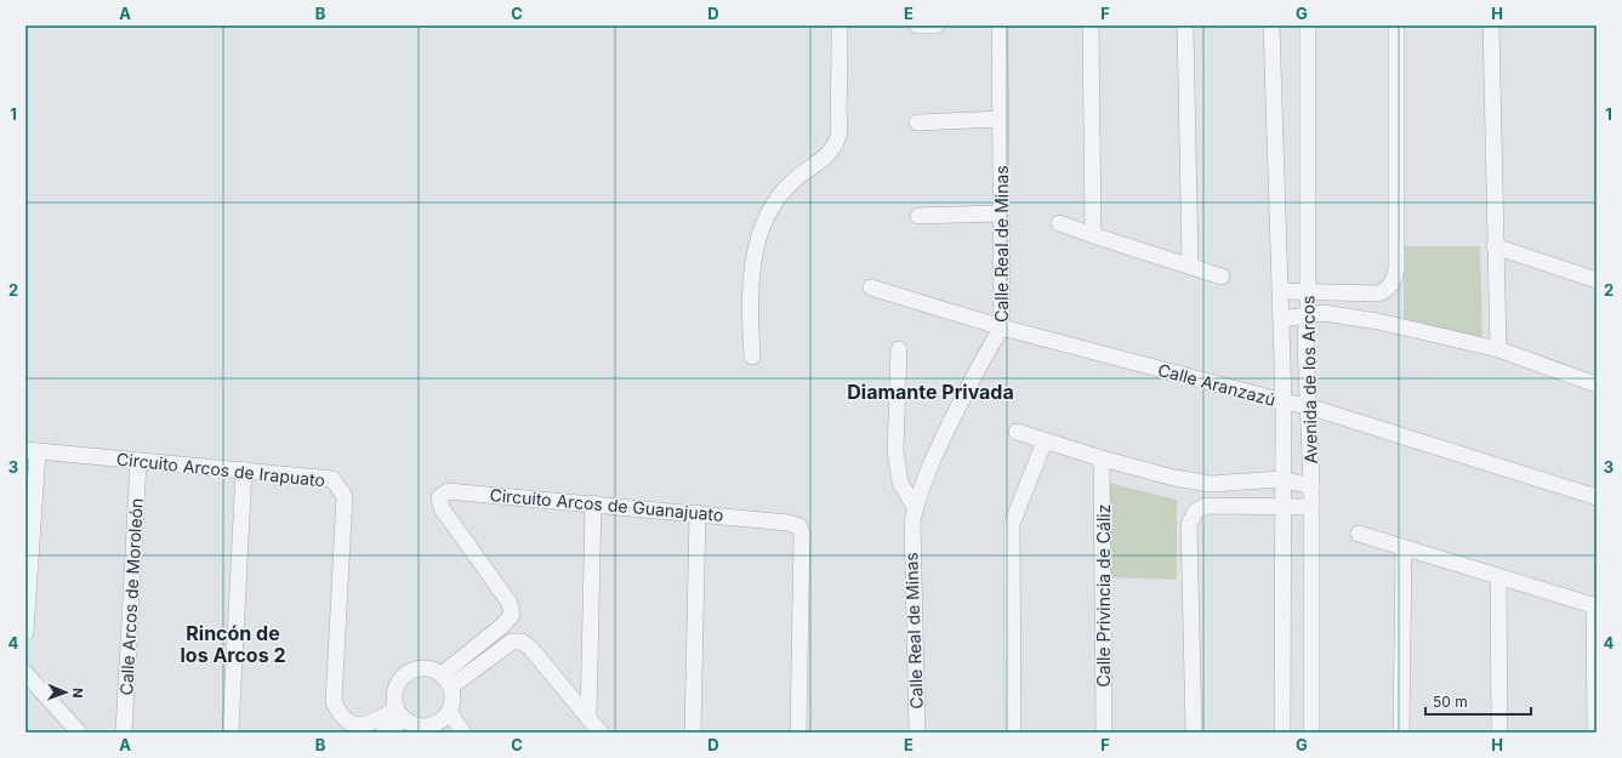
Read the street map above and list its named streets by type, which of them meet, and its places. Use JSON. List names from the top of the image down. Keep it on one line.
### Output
{"streets":{"street":["Calle Real de Minas","Avenida de los Arcos","Calle Aranzazú","Circuito Arcos de Irapuato","Circuito Arcos de Guanajuato","Calle Privincia de Cáliz","Calle Arcos de Moroleón"]},"crossings":[["Calle Real de Minas","Calle Aranzazú"],["Avenida de los Arcos","Calle Aranzazú"],["Circuito Arcos de Irapuato","Circuito Arcos de Guanajuato"],["Circuito Arcos de Irapuato","Calle Arcos de Moroleón"]],"districts":["Diamante Privada","Rincón de los Arcos 2"],"scale_bar":"50 m","north":"right","grid":{"columns":["A","B","C","D","E","F","G","H"],"rows":["1","2","3","4"]}}
